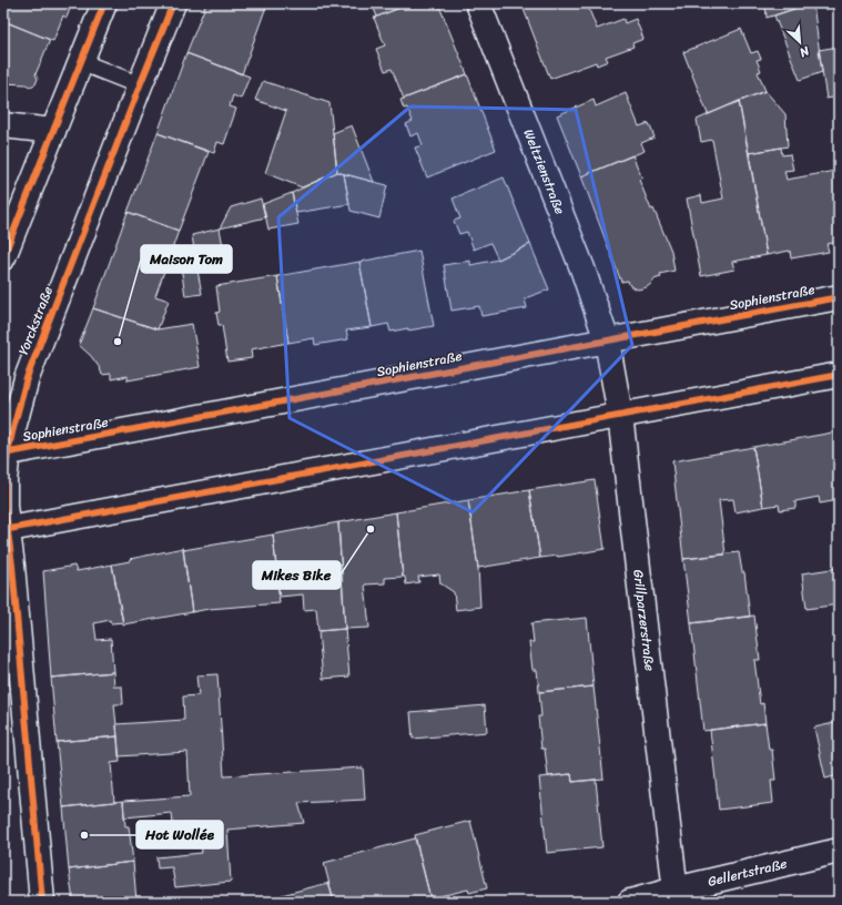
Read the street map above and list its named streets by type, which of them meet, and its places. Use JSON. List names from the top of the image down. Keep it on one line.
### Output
{"streets":{"street":["Weltzienstraße","Sophienstraße","Yorckstraße","Grillparzerstraße","Gellertstraße"]},"crossings":[["Weltzienstraße","Sophienstraße"],["Weltzienstraße","Grillparzerstraße"],["Sophienstraße","Yorckstraße"],["Sophienstraße","Grillparzerstraße"],["Grillparzerstraße","Gellertstraße"]],"places":["Maison Tom","Mikes Bike","Hot Wollée"],"north":"bottom right"}
